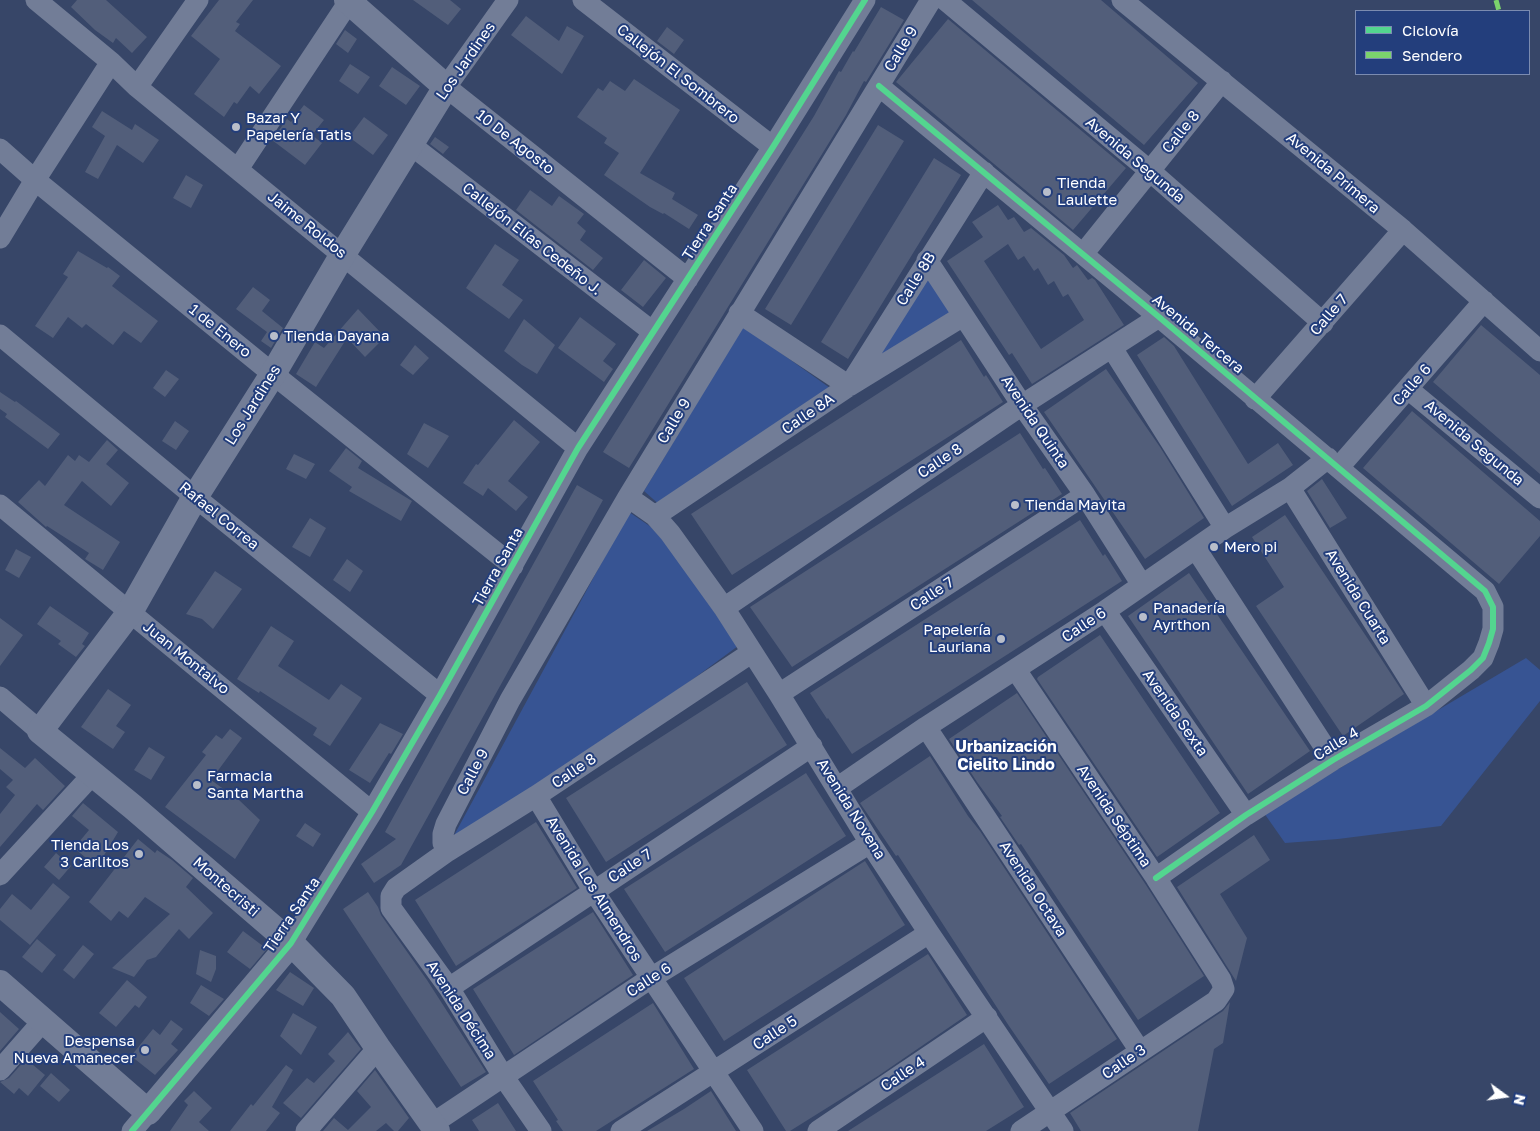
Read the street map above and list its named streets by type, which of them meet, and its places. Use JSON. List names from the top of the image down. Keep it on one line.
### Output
{"streets":{"street":["Calle 9","Los Jardines","Callejón El Sombrero","Calle 8","10 De Agosto","Avenida Segunda","Avenida Primera","Tierra Santa","Jaime Roldos","Callejón Elías Cedeño J.","Calle 8B","Calle 7","1 de Enero","Avenida Tercera","Calle 6","Calle 8A","Avenida Quinta","Rafael Correa","Avenida Cuarta","Juan Montalvo","Avenida Sexta","Calle 4","Avenida Novena","Avenida Séptima","Montecristi","Avenida Los Almendros","Avenida Octava","Avenida Décima","Calle 5","Calle 3"]},"crossings":[["Calle 9","Calle 8"],["Calle 9","Avenida Tercera"],["Calle 9","Avenida Novena"],["Los Jardines","10 De Agosto"],["Los Jardines","Jaime Roldos"],["Los Jardines","Callejón Elías Cedeño J."],["Los Jardines","1 de Enero"],["Los Jardines","Rafael Correa"],["Los Jardines","Juan Montalvo"],["Los Jardines","Montecristi"],["Callejón El Sombrero","Tierra Santa"],["Calle 8","Avenida Segunda"],["Calle 8","Avenida Primera"],["Calle 8","Avenida Tercera"],["Calle 8","Avenida Quinta"],["Calle 8","Avenida Novena"],["Calle 8","Avenida Los Almendros"],["Calle 8","Avenida Décima"],["10 De Agosto","Tierra Santa"],["Avenida Segunda","Calle 7"],["Avenida Segunda","Calle 6"],["Avenida Primera","Calle 7"],["Avenida Primera","Calle 6"],["Tierra Santa","Jaime Roldos"],["Tierra Santa","Callejón Elías Cedeño J."],["Tierra Santa","1 de Enero"],["Tierra Santa","Rafael Correa"],["Tierra Santa","Juan Montalvo"],["Tierra Santa","Montecristi"],["Calle 8B","Avenida Tercera"],["Calle 8B","Calle 8A"],["Calle 8B","Avenida Quinta"],["Calle 7","Avenida Tercera"],["Calle 7","Avenida Quinta"],["Calle 7","Avenida Novena"],["Calle 7","Avenida Los Almendros"],["Calle 7","Avenida Décima"],["Avenida Tercera","Calle 6"],["Avenida Tercera","Calle 4"],["Calle 6","Avenida Quinta"],["Calle 6","Avenida Cuarta"],["Calle 6","Avenida Sexta"],["Calle 6","Avenida Novena"],["Calle 6","Avenida Séptima"],["Calle 6","Montecristi"],["Calle 6","Avenida Los Almendros"],["Calle 6","Avenida Octava"],["Calle 6","Avenida Décima"],["Calle 8A","Avenida Quinta"],["Calle 8A","Avenida Novena"],["Avenida Cuarta","Calle 4"],["Avenida Sexta","Calle 4"],["Calle 4","Avenida Novena"],["Calle 4","Avenida Séptima"],["Avenida Novena","Calle 5"],["Avenida Novena","Calle 3"],["Avenida Séptima","Calle 3"],["Avenida Los Almendros","Calle 5"],["Avenida Octava","Calle 3"]],"districts":["Urbanización Cielito Lindo"],"places":["Bazar Y Papelería Tatis","Tienda Laulette","Tienda Dayana","Tienda Mayita","Mero pi","Panadería Ayrthon","Papelería Lauriana","Farmacia Santa Martha","Tienda Los 3 Carlitos","Despensa Nueva Amanecer"],"legend":["Ciclovía","Sendero"],"north":"right"}
